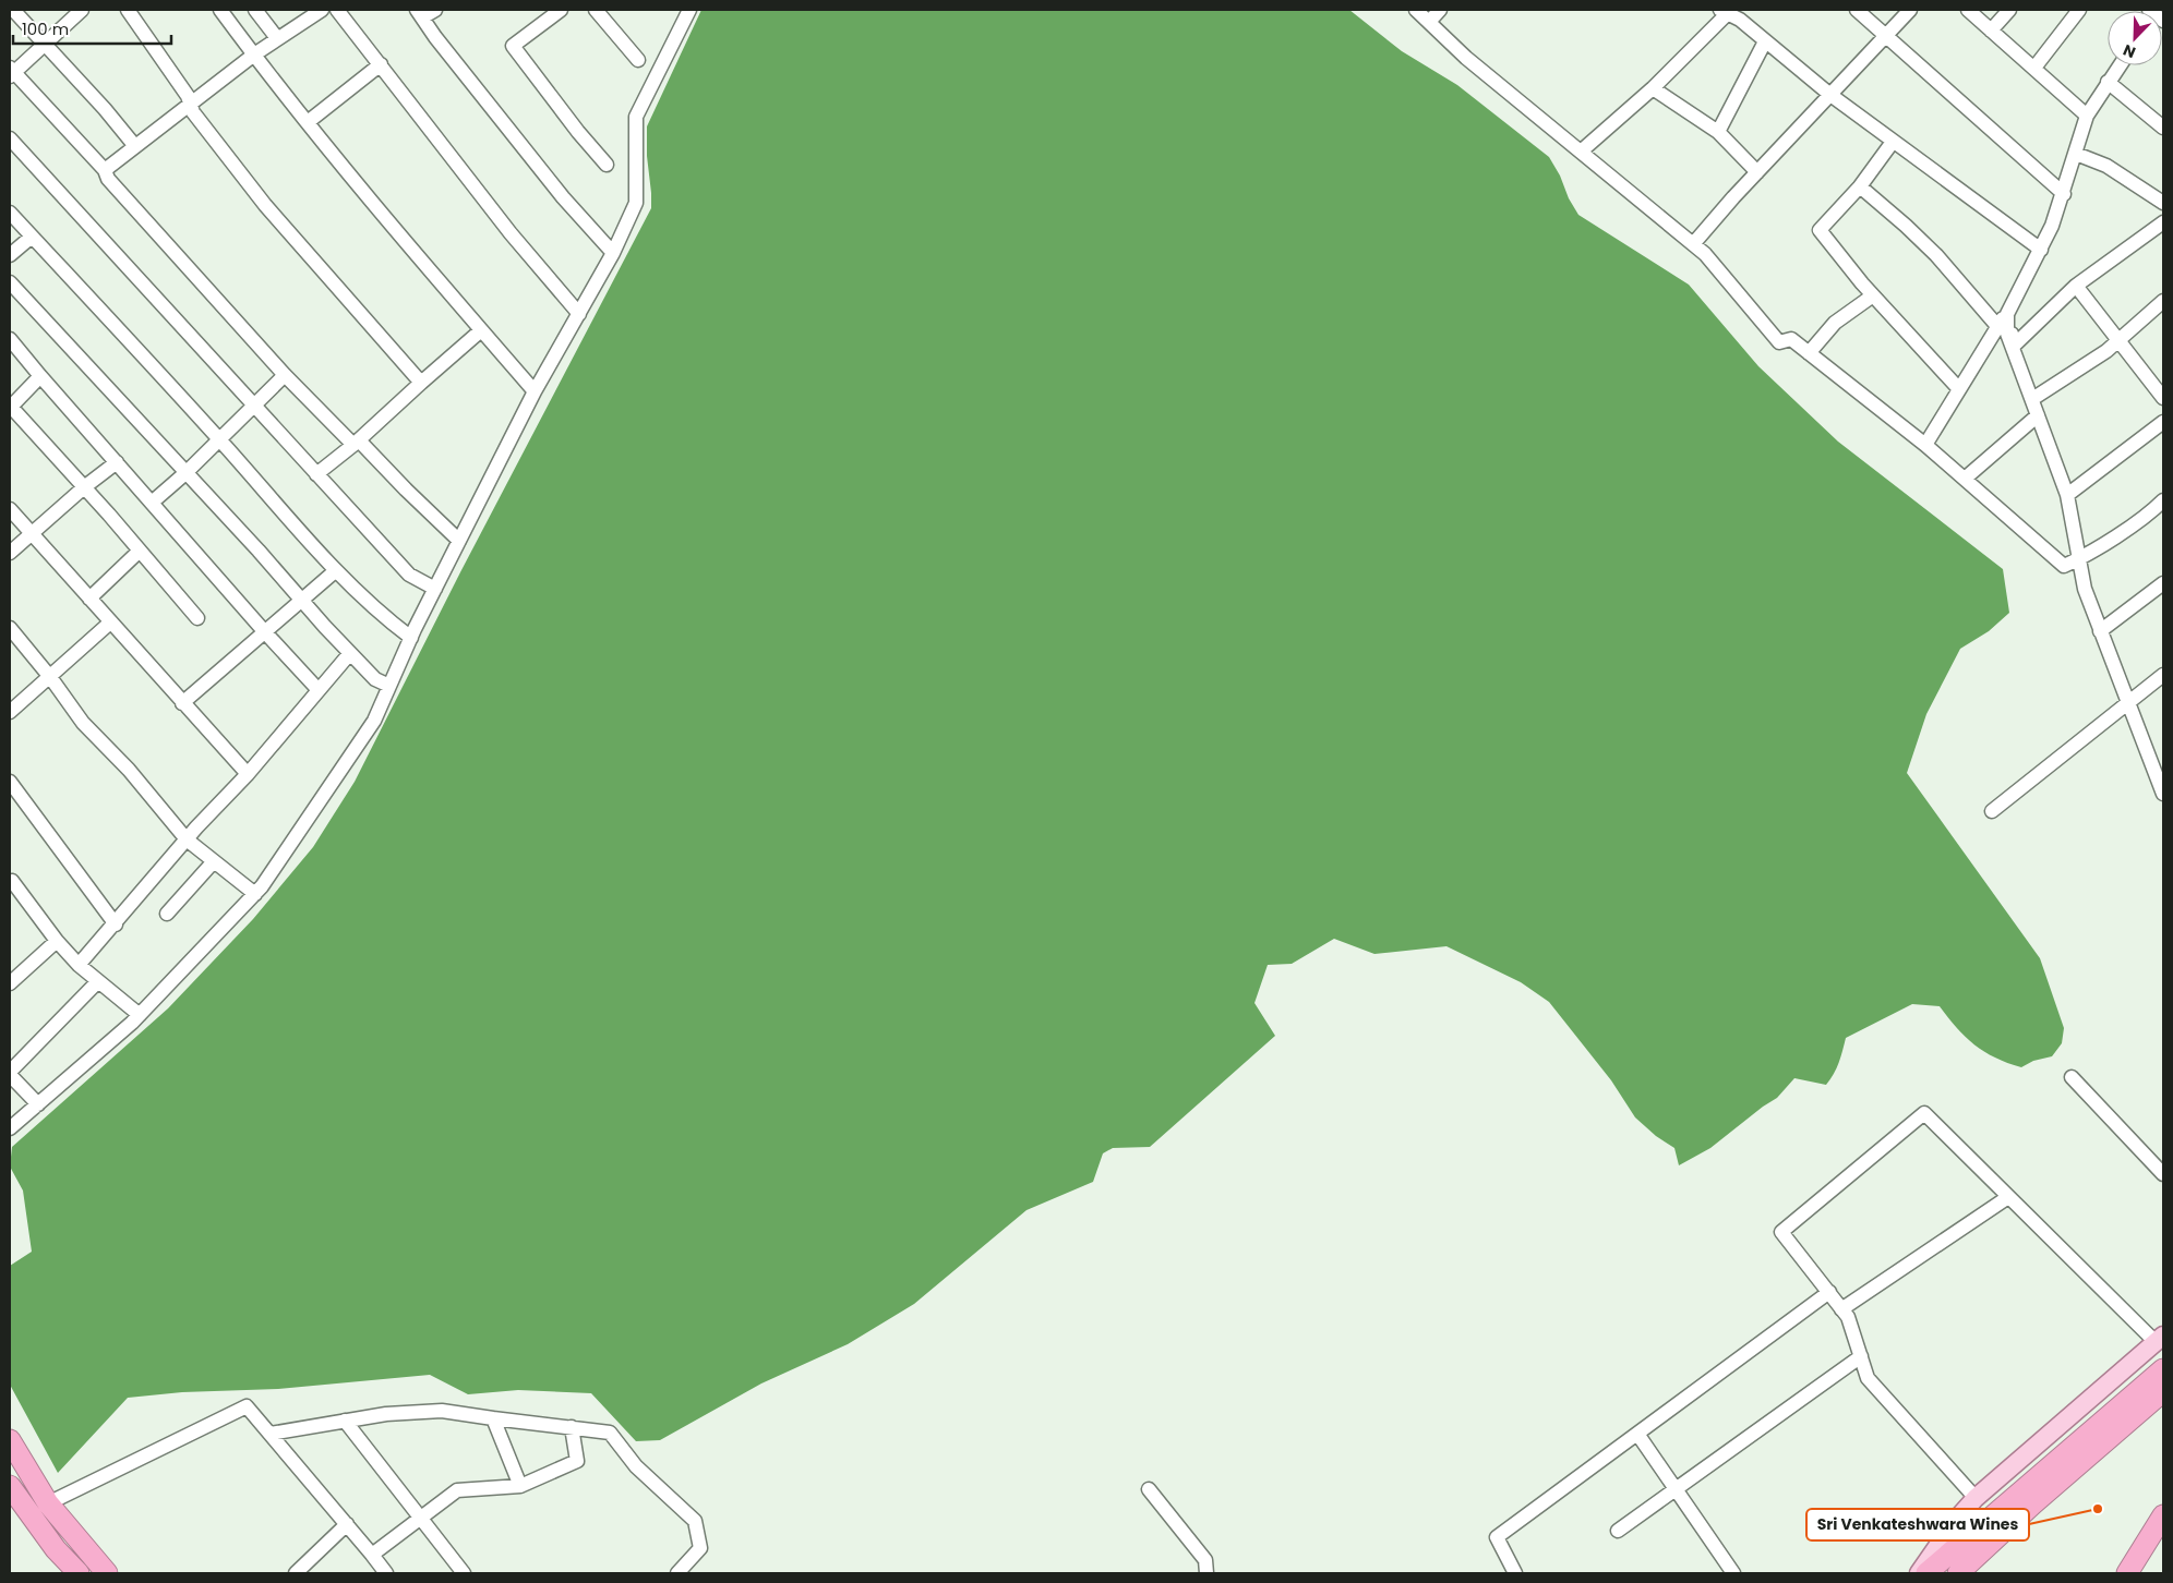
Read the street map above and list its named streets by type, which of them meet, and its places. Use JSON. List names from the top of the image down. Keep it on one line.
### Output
{"places":["Sri Venkateshwara Wines"],"scale_bar":"100 m","north":"bottom left"}
